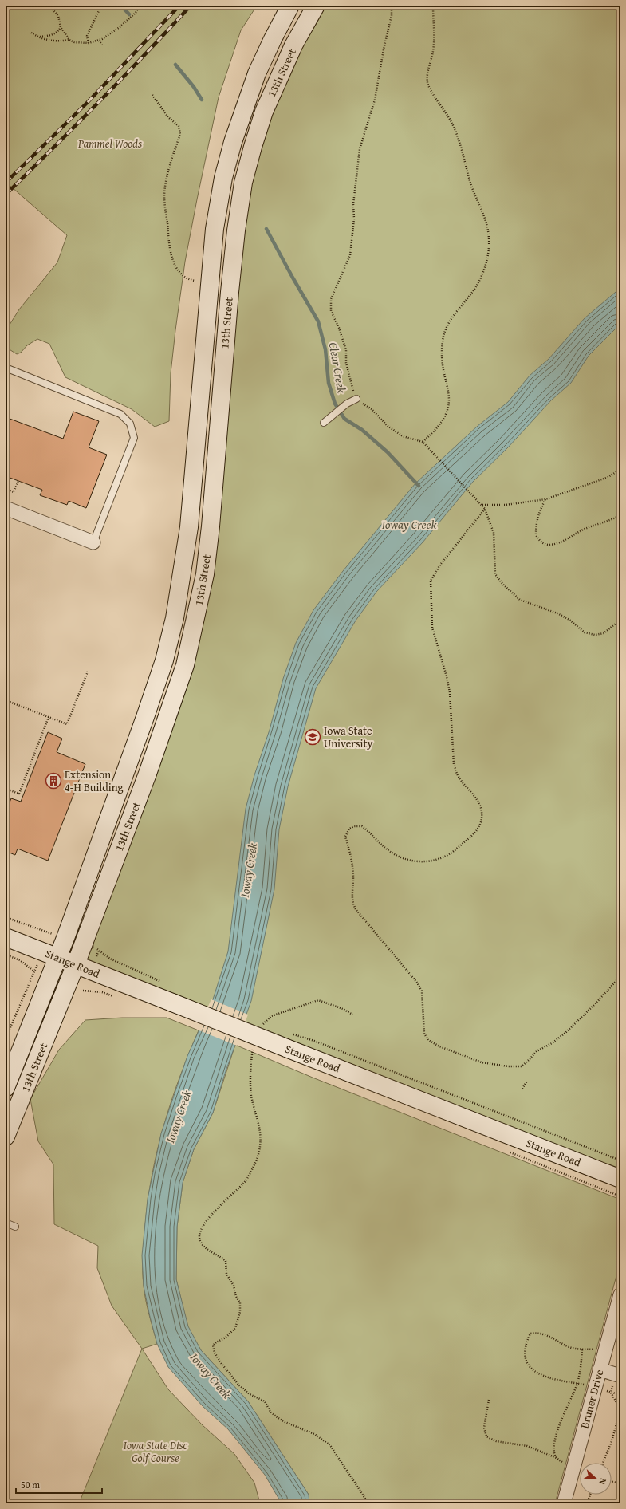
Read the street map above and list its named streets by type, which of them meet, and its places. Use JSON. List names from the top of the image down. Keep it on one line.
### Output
{"streets":{"main road":["13th Street","Stange Road"],"street":["Bruner Drive"]},"crossings":[["13th Street","Stange Road"]],"water":["Clear Creek","Ioway Creek"],"parks":["Pammel Woods","Iowa State Disc Golf Course"],"places":{"school or university":["Iowa State University"],"building":["Extension 4-H Building"]},"scale_bar":"50 m","north":"right"}
